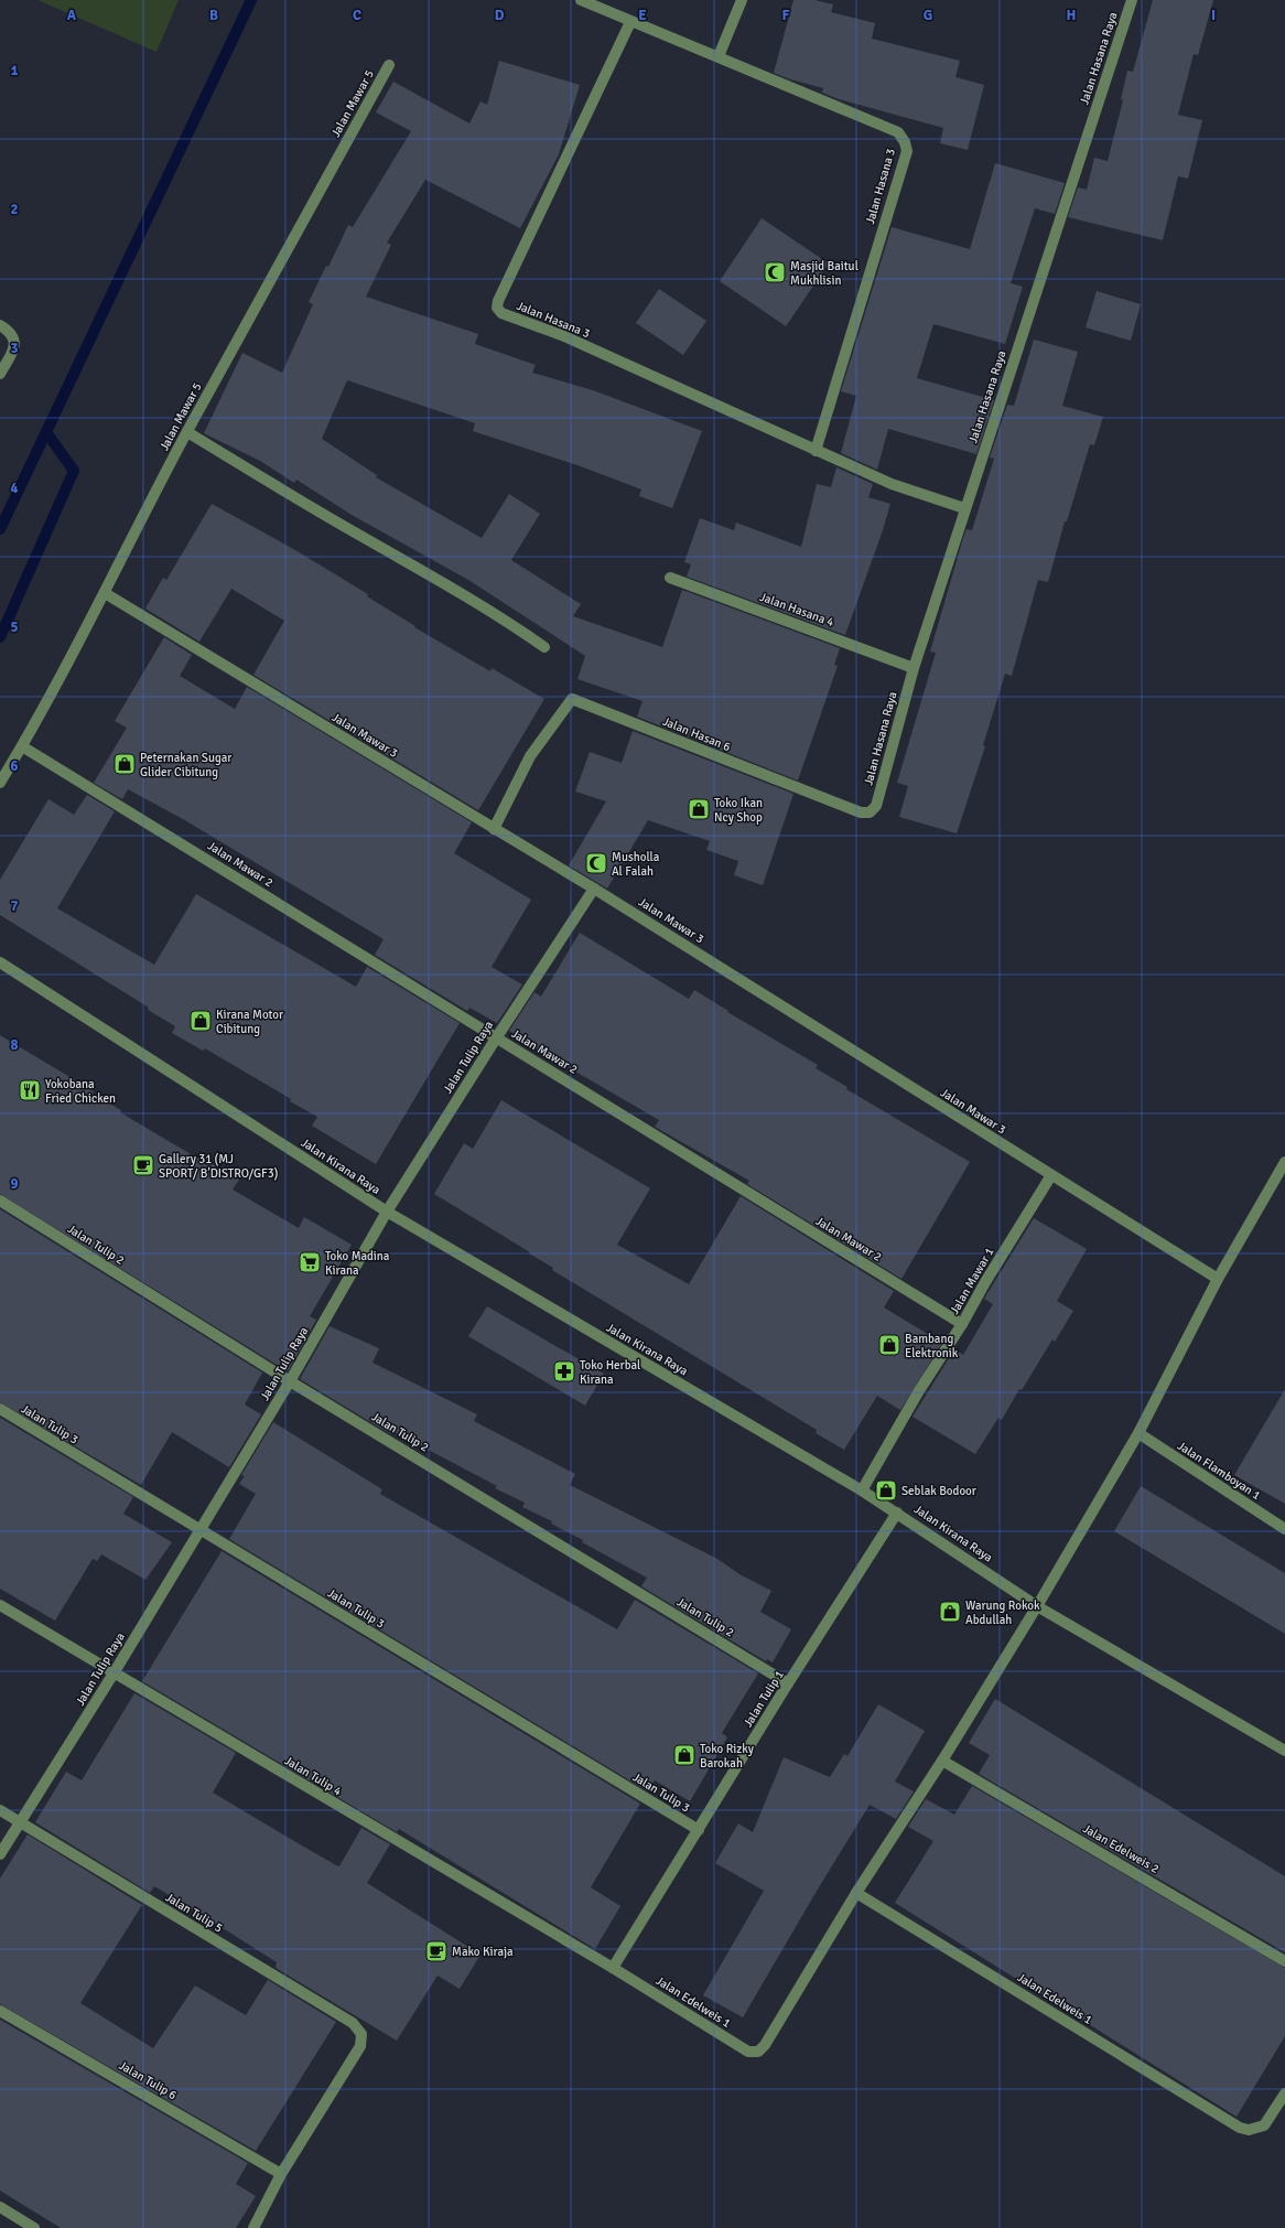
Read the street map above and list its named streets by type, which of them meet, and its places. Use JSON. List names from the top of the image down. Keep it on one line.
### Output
{"streets":{"street":["Jalan Hasana Raya","Jalan Mawar 5","Jalan Hasana 3","Jalan Hasana 4","Jalan Hasan 6","Jalan Mawar 3","Jalan Mawar 2","Jalan Tulip Raya","Jalan Kirana Raya","Jalan Tulip 2","Jalan Mawar 1","Jalan Tulip 3","Jalan Flamboyan 1","Jalan Tulip 1","Jalan Tulip 4","Jalan Edelweis 2","Jalan Tulip 5","Jalan Edelweis 1","Jalan Tulip 6"]},"crossings":[["Jalan Hasana Raya","Jalan Hasana 3"],["Jalan Hasana Raya","Jalan Hasana 4"],["Jalan Hasana Raya","Jalan Hasan 6"],["Jalan Mawar 5","Jalan Mawar 3"],["Jalan Mawar 5","Jalan Mawar 2"],["Jalan Hasan 6","Jalan Mawar 3"],["Jalan Mawar 3","Jalan Tulip Raya"],["Jalan Mawar 3","Jalan Mawar 1"],["Jalan Mawar 3","Jalan Edelweis 1"],["Jalan Mawar 2","Jalan Tulip Raya"],["Jalan Mawar 2","Jalan Mawar 1"],["Jalan Tulip Raya","Jalan Kirana Raya"],["Jalan Tulip Raya","Jalan Tulip 2"],["Jalan Tulip Raya","Jalan Tulip 3"],["Jalan Tulip Raya","Jalan Tulip 4"],["Jalan Tulip Raya","Jalan Tulip 5"],["Jalan Kirana Raya","Jalan Mawar 1"],["Jalan Kirana Raya","Jalan Tulip 1"],["Jalan Kirana Raya","Jalan Edelweis 1"],["Jalan Tulip 2","Jalan Tulip 1"],["Jalan Tulip 3","Jalan Tulip 1"],["Jalan Flamboyan 1","Jalan Edelweis 1"],["Jalan Tulip 1","Jalan Tulip 4"],["Jalan Tulip 1","Jalan Edelweis 1"],["Jalan Tulip 4","Jalan Edelweis 1"],["Jalan Edelweis 2","Jalan Edelweis 1"],["Jalan Tulip 5","Jalan Tulip 6"]],"places":{"mosque":["Masjid Baitul Mukhlisin","Musholla Al Falah"],"shop":["Peternakan Sugar Glider Cibitung","Toko Ikan Ncy Shop","Kirana Motor Cibitung","Bambang Elektronik","Seblak Bodoor","Warung Rokok Abdullah","Toko Rizky Barokah"],"restaurant":["Yokobana Fried Chicken"],"cafe":["Gallery 31 (MJ SPORT/ B'DISTRO/GF3)","Mako Kiraja"],"supermarket":["Toko Madina Kirana"],"pharmacy":["Toko Herbal Kirana"]},"grid":{"columns":["A","B","C","D","E","F","G","H","I"],"rows":["1","2","3","4","5","6","7","8","9"]}}
